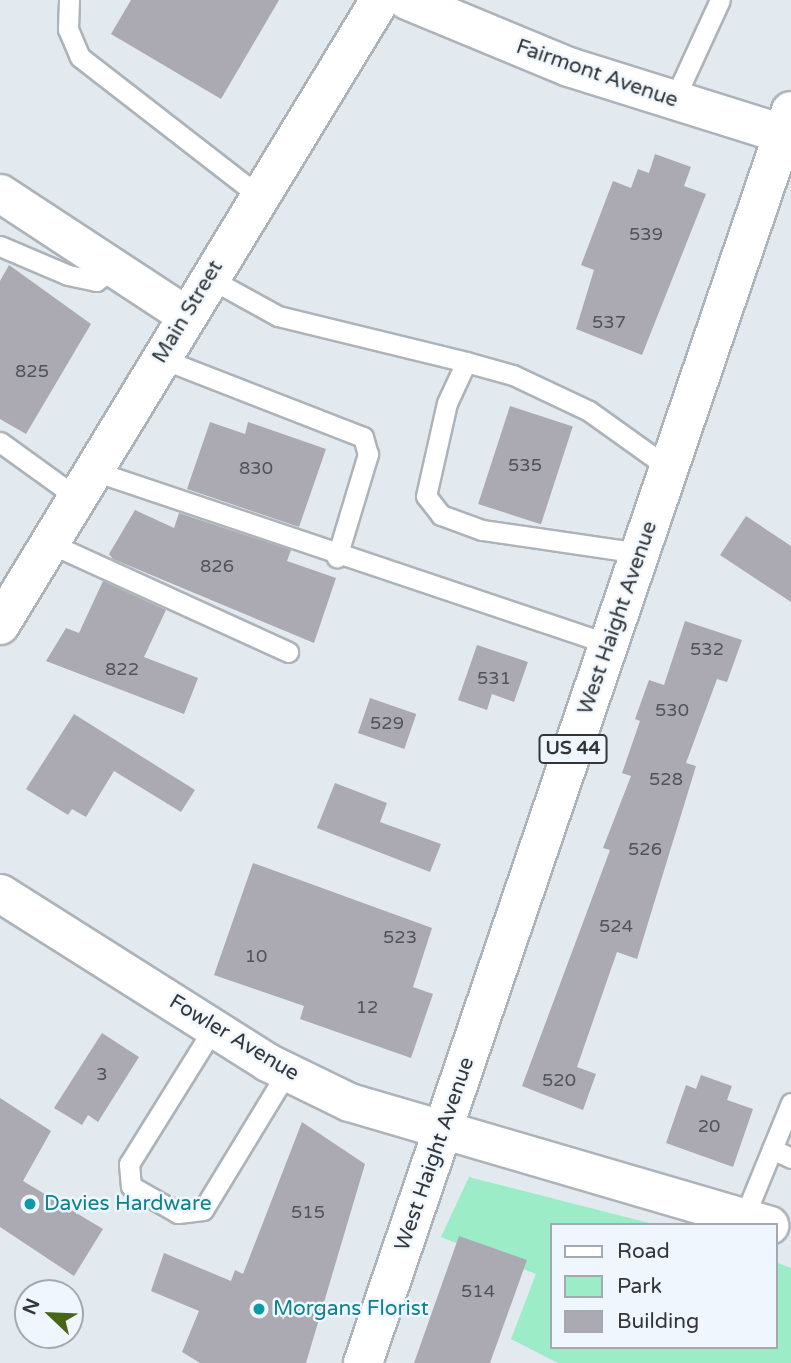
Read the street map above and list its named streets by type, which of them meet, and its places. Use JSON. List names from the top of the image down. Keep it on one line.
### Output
{"streets":{"main road":["Fairmont Avenue","Main Street","West Haight Avenue","US 44"],"street":["Fowler Avenue"]},"crossings":[["Fairmont Avenue","West Haight Avenue"],["West Haight Avenue","Fowler Avenue"]],"places":["Davies Hardware","Morgans Florist"],"house_numbers":["539","537","825","535","830","826","532","822","531","530","529","528","526","524","523","10","12","3","520","20","515","514"],"legend":["Road","Park","Building"],"north":"top left"}
